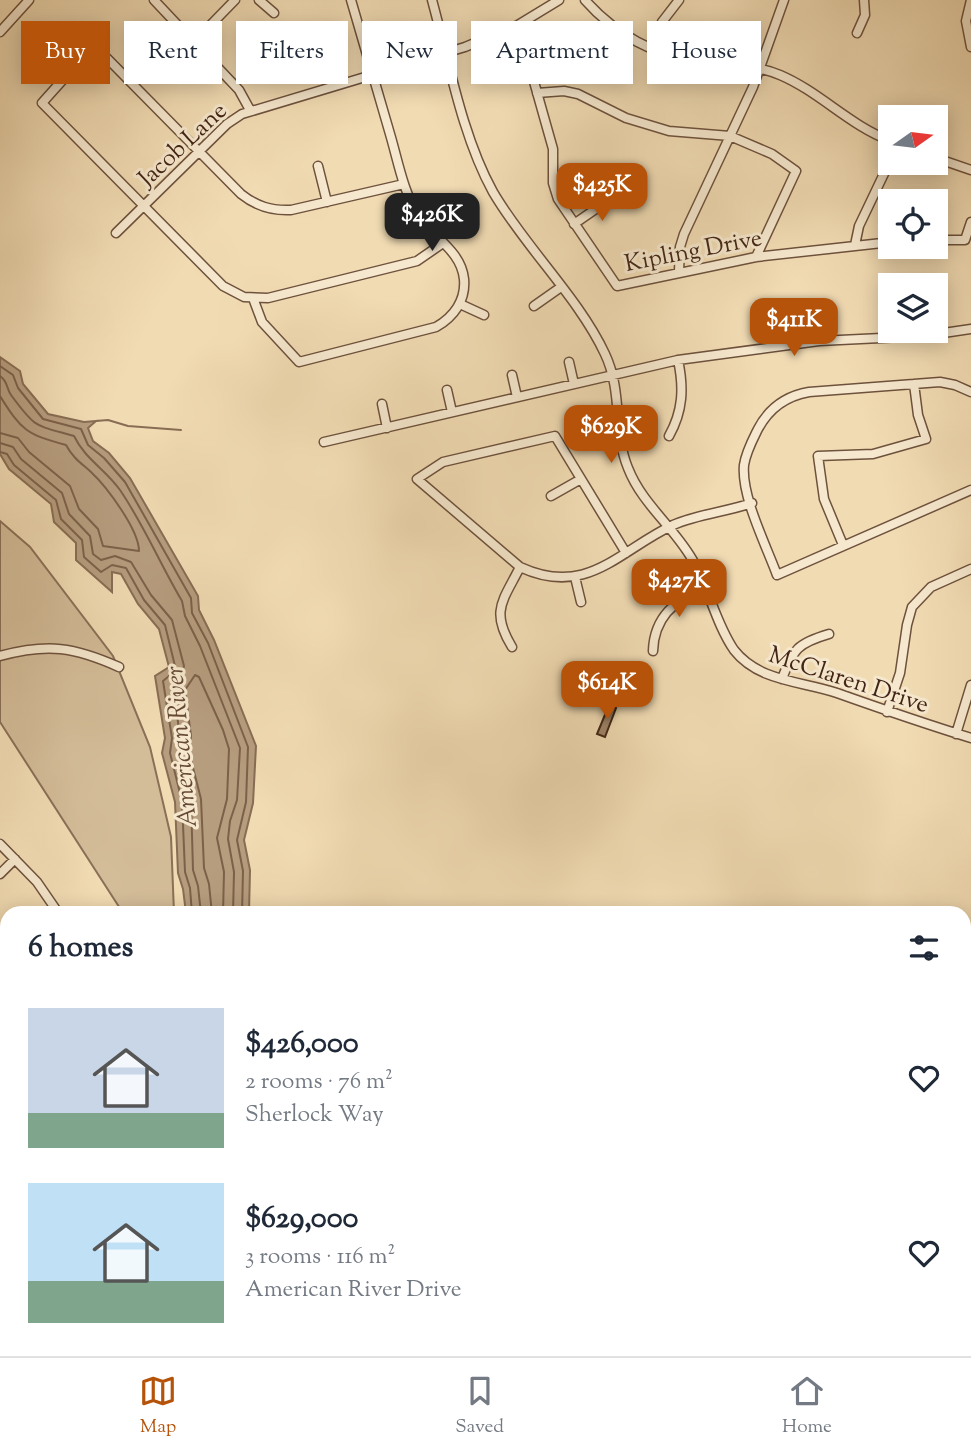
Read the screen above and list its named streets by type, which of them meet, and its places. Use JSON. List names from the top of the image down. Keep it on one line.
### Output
{"streets":{"street":["Jacob Lane","Kipling Drive","McClaren Drive"]},"water":["American River"],"north":"right","page":{"chip":["Buy","Rent","Filters","New","Apartment","House"],"price":["$425K","$426K","$411K","$629K","$427K","$614K"],"heading":"6 homes","list":[{"name":"$426,000","note":"2 rooms · 76 m² · Sherlock Way"},{"name":"$629,000","note":"3 rooms · 116 m² · American River Drive"}],"tabs":["Map","Saved","Home"]}}
